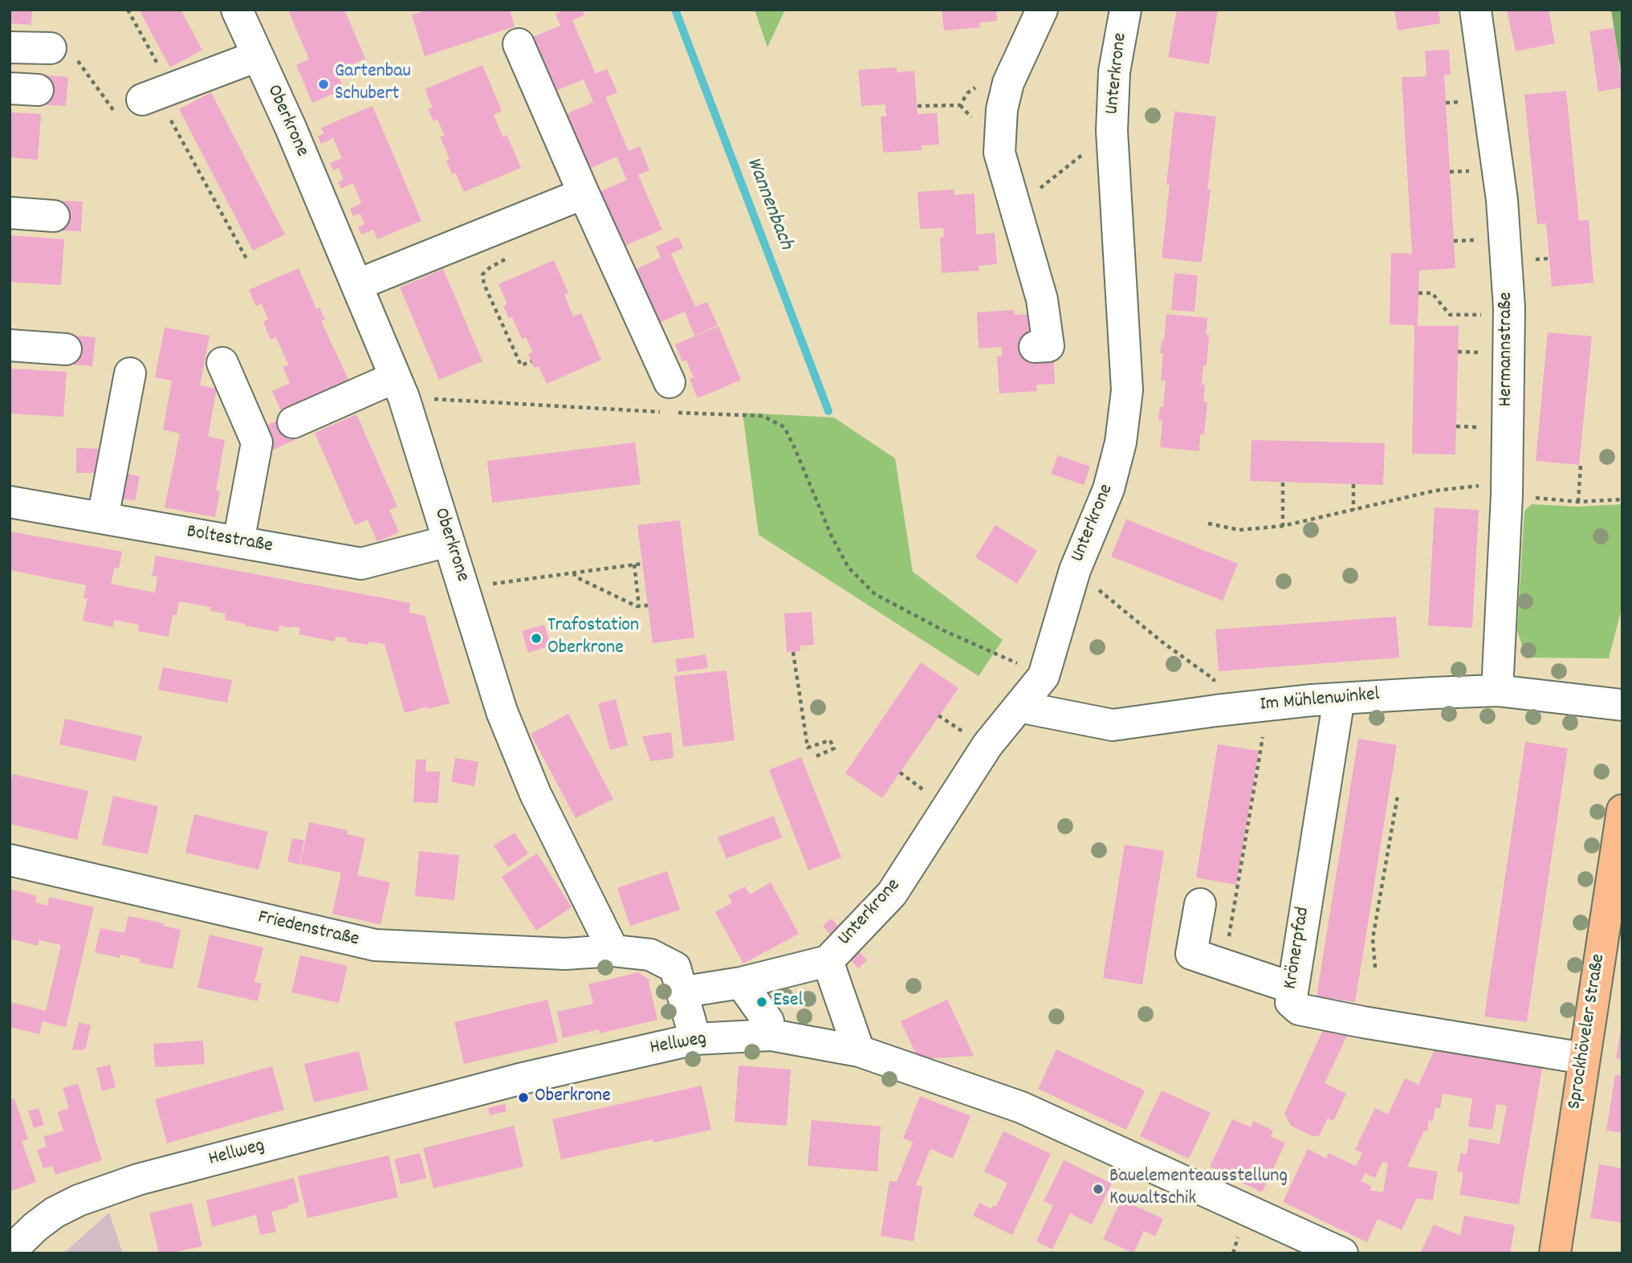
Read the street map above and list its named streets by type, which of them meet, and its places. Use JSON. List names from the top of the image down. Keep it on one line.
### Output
{"streets":{"main road":["Sprockhöveler Straße"],"street":["Unterkrone","Oberkrone","Hermannstraße","Boltestraße","Im Mühlenwinkel","Friedenstraße","Krönerpfad","Hellweg"]},"crossings":[["Unterkrone","Im Mühlenwinkel"],["Unterkrone","Hellweg"],["Oberkrone","Boltestraße"],["Oberkrone","Friedenstraße"],["Hermannstraße","Im Mühlenwinkel"],["Im Mühlenwinkel","Krönerpfad"],["Krönerpfad","Sprockhöveler Straße"]],"water":["Wannenbach"],"places":["Gartenbau Schubert","Trafostation Oberkrone","Esel","Oberkrone","Bauelementeausstellung Kowaltschik"]}
